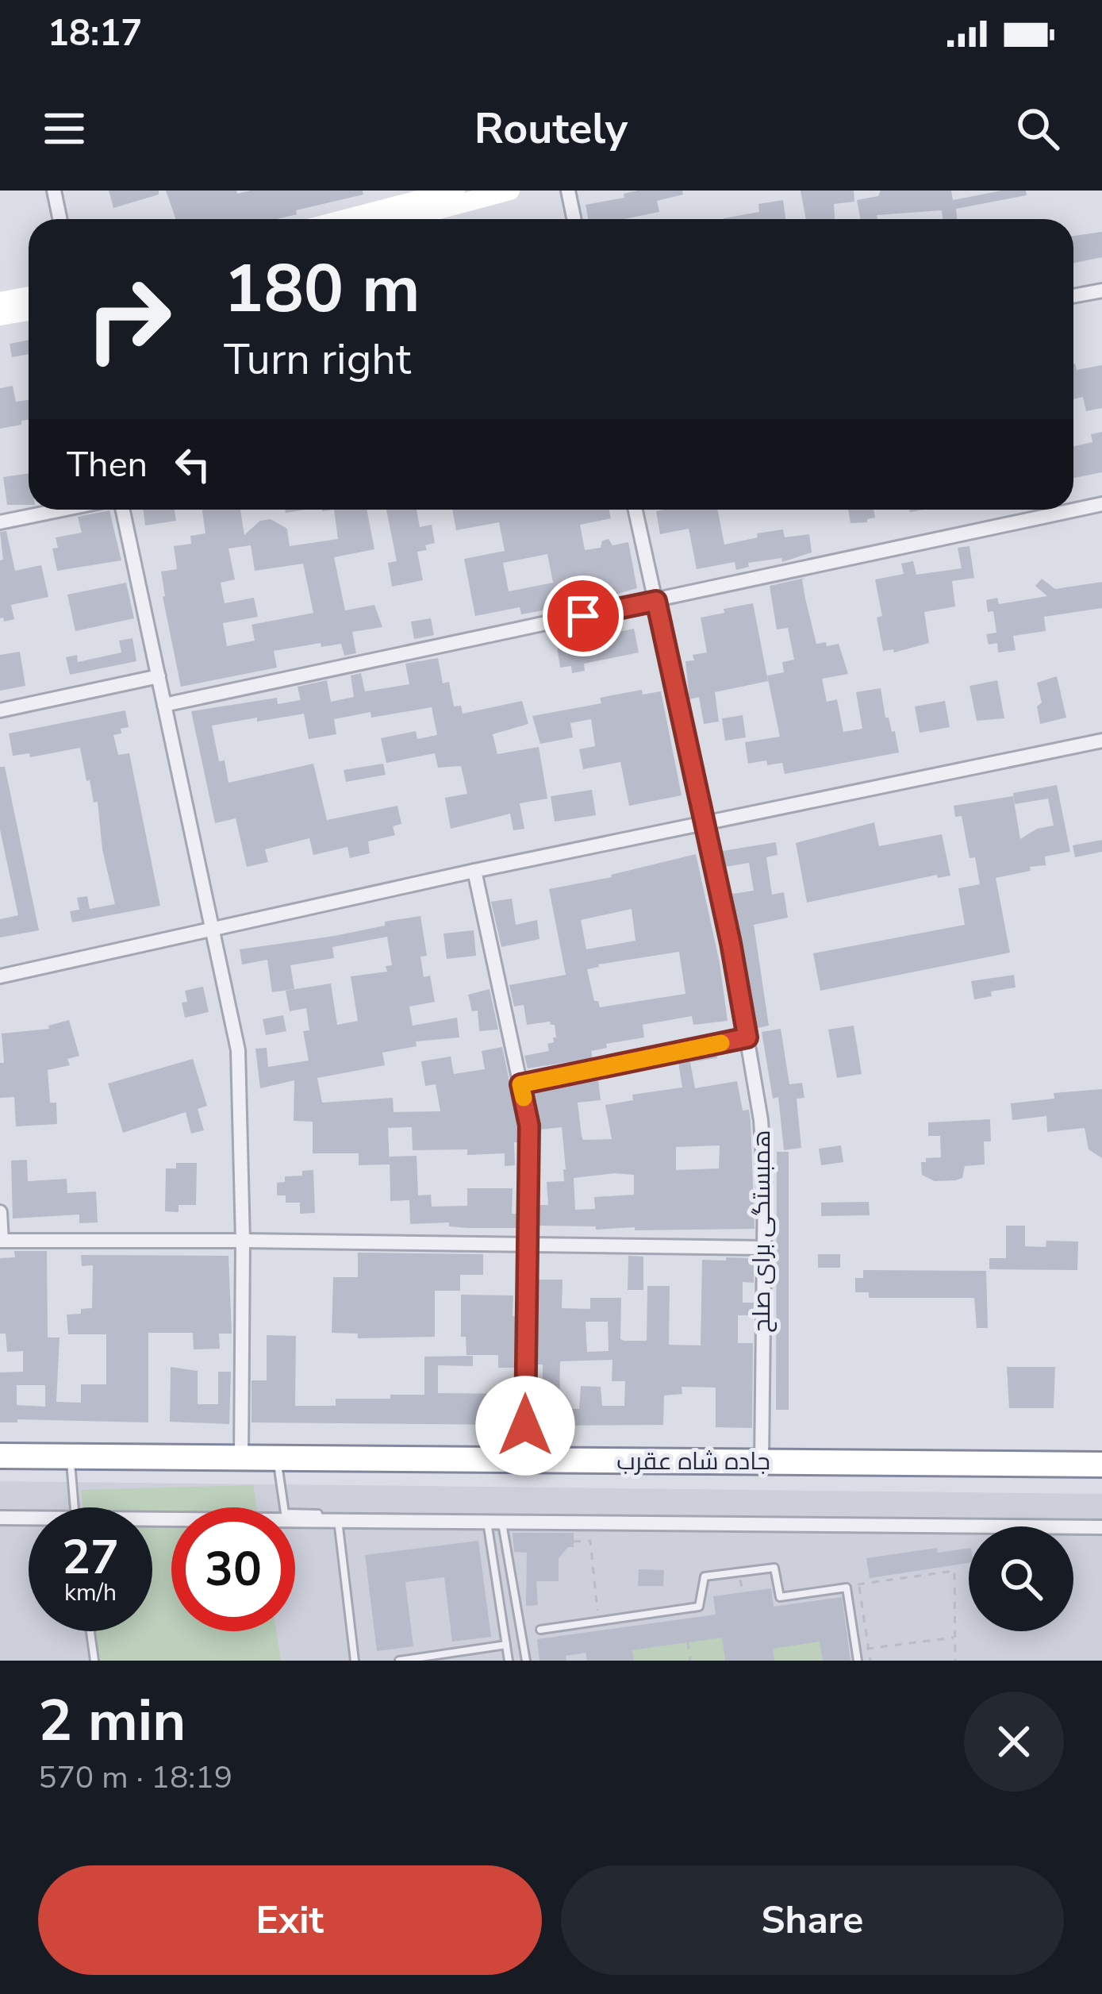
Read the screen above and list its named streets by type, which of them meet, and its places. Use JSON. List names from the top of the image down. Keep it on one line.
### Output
{"streets":{"highway":["جاده شاه عقرب"],"street":["همبستگی برای صلح"]},"crossings":[["همبستگی برای صلح","جاده شاه عقرب"]],"page":{"status":"18:17","header":"Routely","turn":["180 m","Turn right"],"then":"Then","speed":"27 km/h","limit":"30","heading":["2 min","570 m · 18:19"],"buttons":["Exit","Share"]}}
